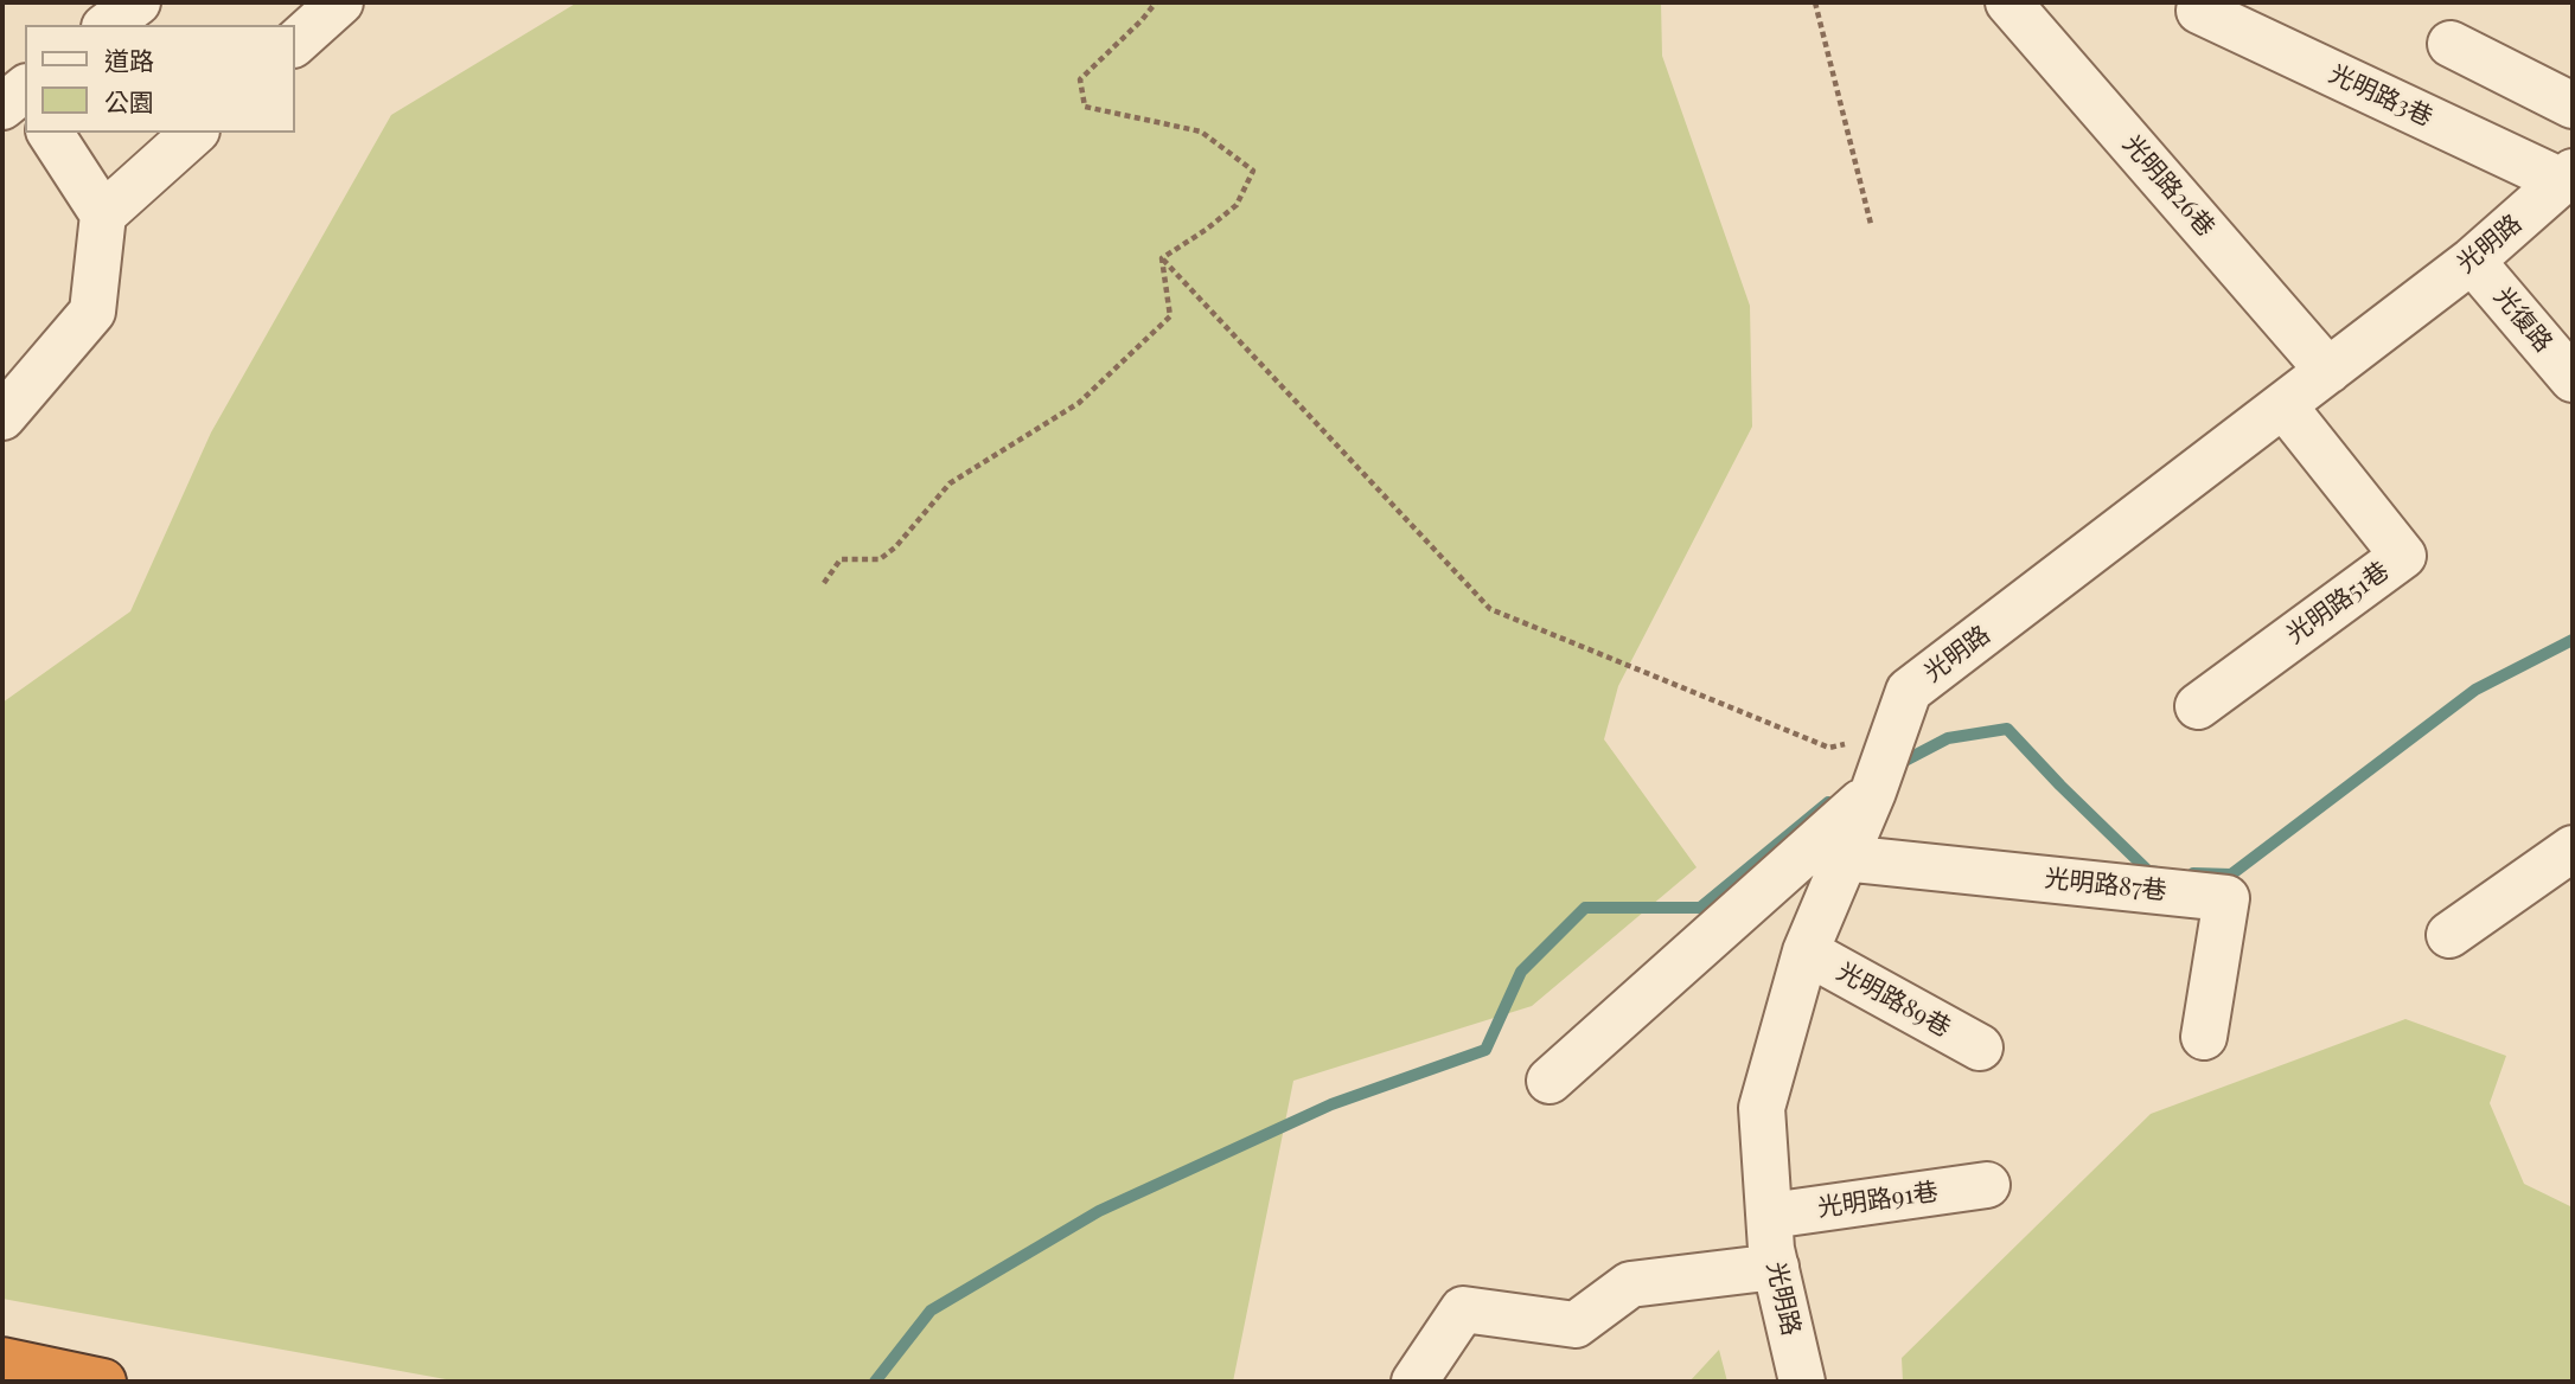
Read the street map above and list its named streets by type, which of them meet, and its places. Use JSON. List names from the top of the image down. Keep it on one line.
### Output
{"streets":{"street":["光明路3巷","光明路26巷","光明路","光復路","光明路51巷","光明路87巷","光明路89巷","光明路91巷"]},"crossings":[["光明路3巷","光明路"],["光明路26巷","光明路"],["光明路","光復路"],["光明路","光明路51巷"],["光明路","光明路87巷"],["光明路","光明路89巷"],["光明路","光明路91巷"]],"legend":["道路","公園"]}
